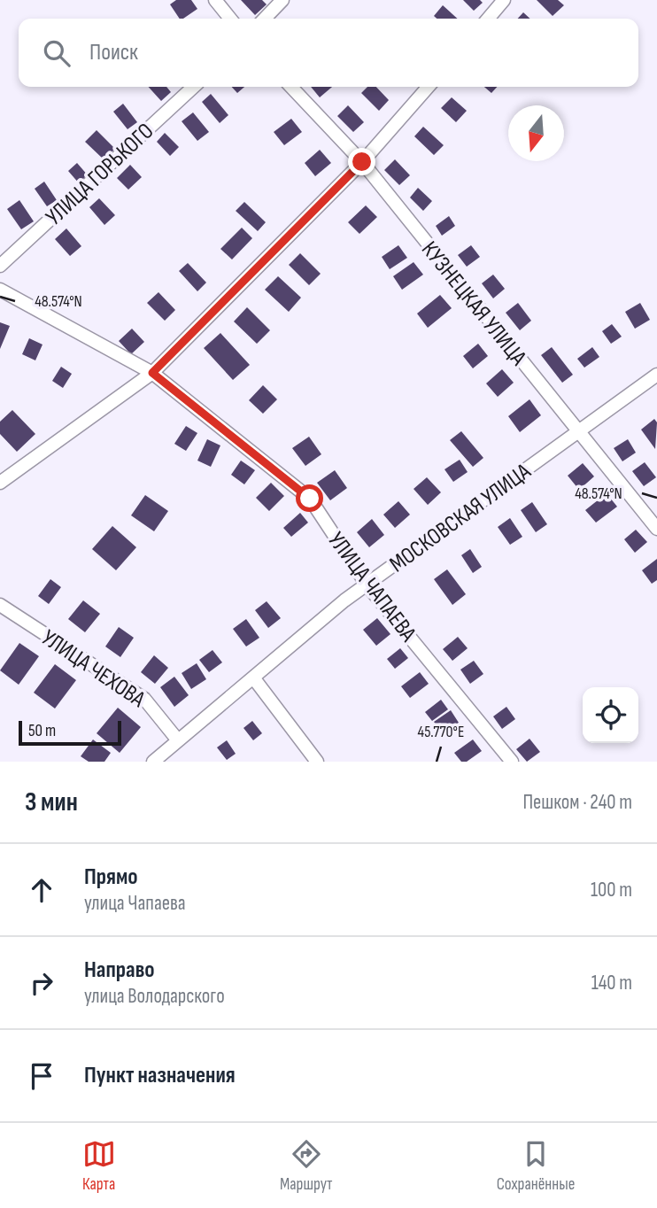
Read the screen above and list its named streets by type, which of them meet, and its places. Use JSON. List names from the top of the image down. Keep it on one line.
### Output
{"streets":{"street":["УЛИЦА ГОРЬКОГО","КУЗНЕЦКАЯ УЛИЦА","МОСКОВСКАЯ УЛИЦА","УЛИЦА ЧАПАЕВА","УЛИЦА ЧЕХОВА"]},"crossings":[["КУЗНЕЦКАЯ УЛИЦА","МОСКОВСКАЯ УЛИЦА"],["МОСКОВСКАЯ УЛИЦА","УЛИЦА ЧАПАЕВА"],["МОСКОВСКАЯ УЛИЦА","УЛИЦА ЧЕХОВА"]],"scale_bar":"50 m","north":"bottom","page":{"search":"Поиск","scale":"50 m","heading":["3 мин","Пешком · 240 m"],"list":[["Прямо","улица Чапаева","100 m"],["Направо","улица Володарского","140 m"],"Пункт назначения"],"nav":["Карта","Маршрут","Сохранённые"]},"coordinates":["48.574°N","45.770°E"]}
